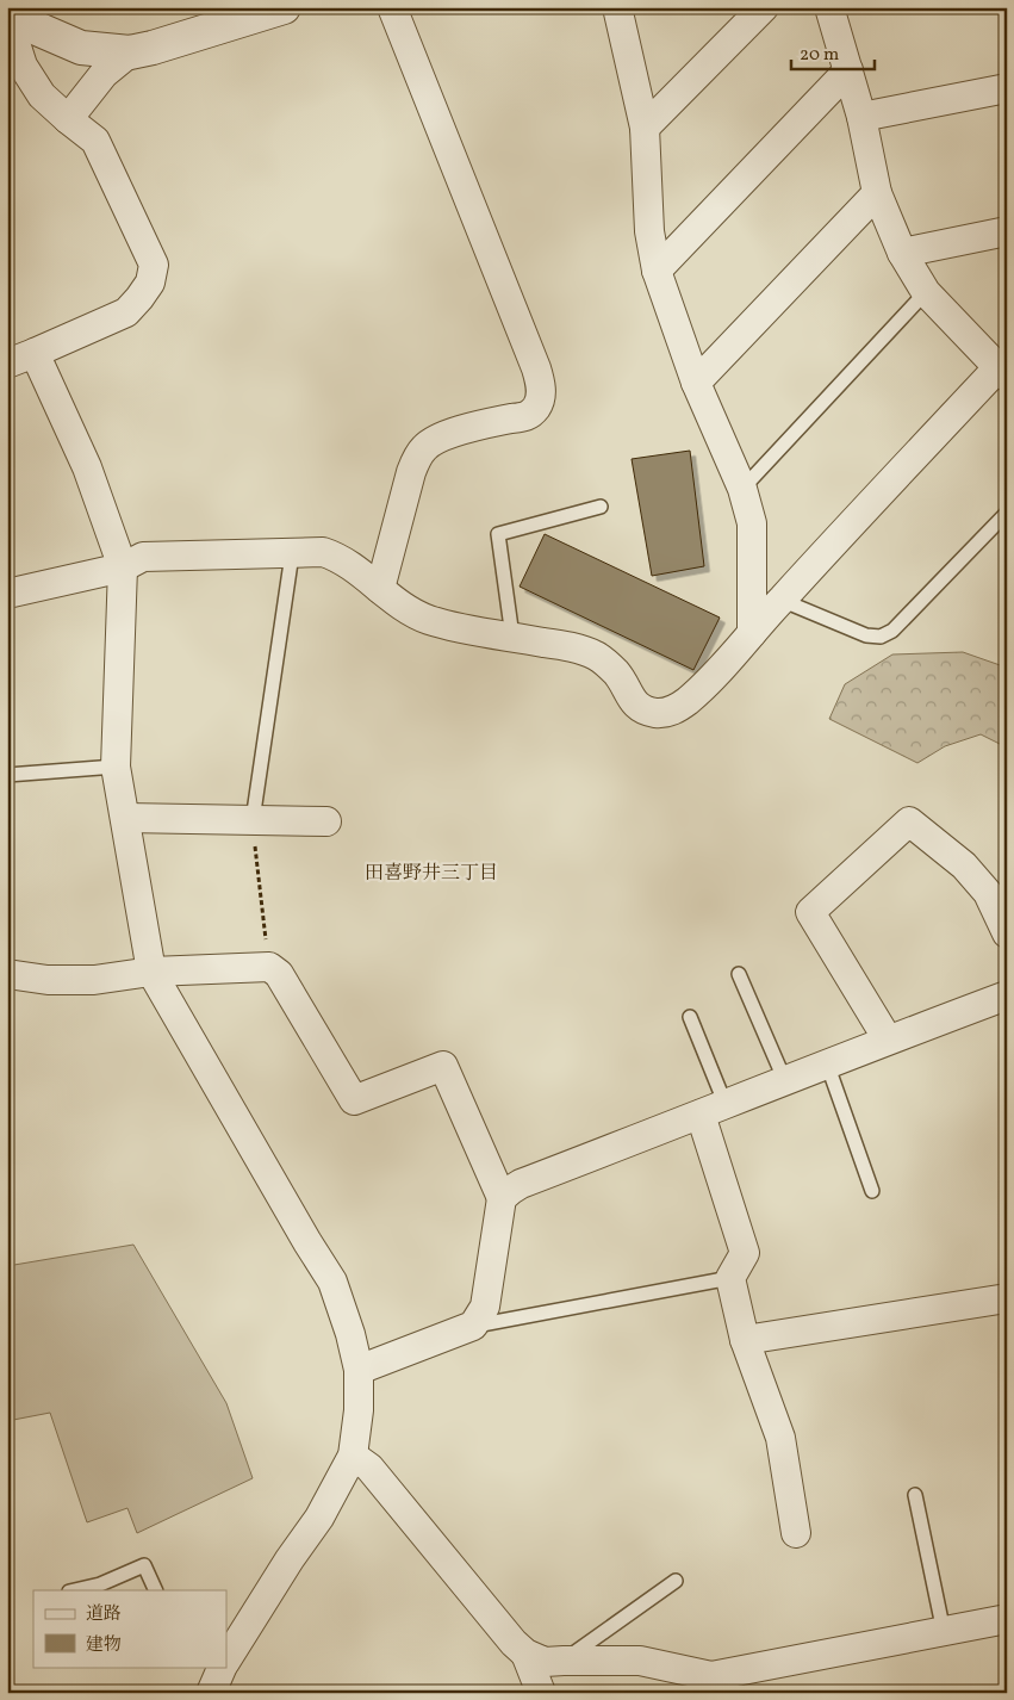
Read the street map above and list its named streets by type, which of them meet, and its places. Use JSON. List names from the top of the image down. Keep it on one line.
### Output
{"districts":["田喜野井三丁目"],"legend":["道路","建物"],"scale_bar":"20 m"}
